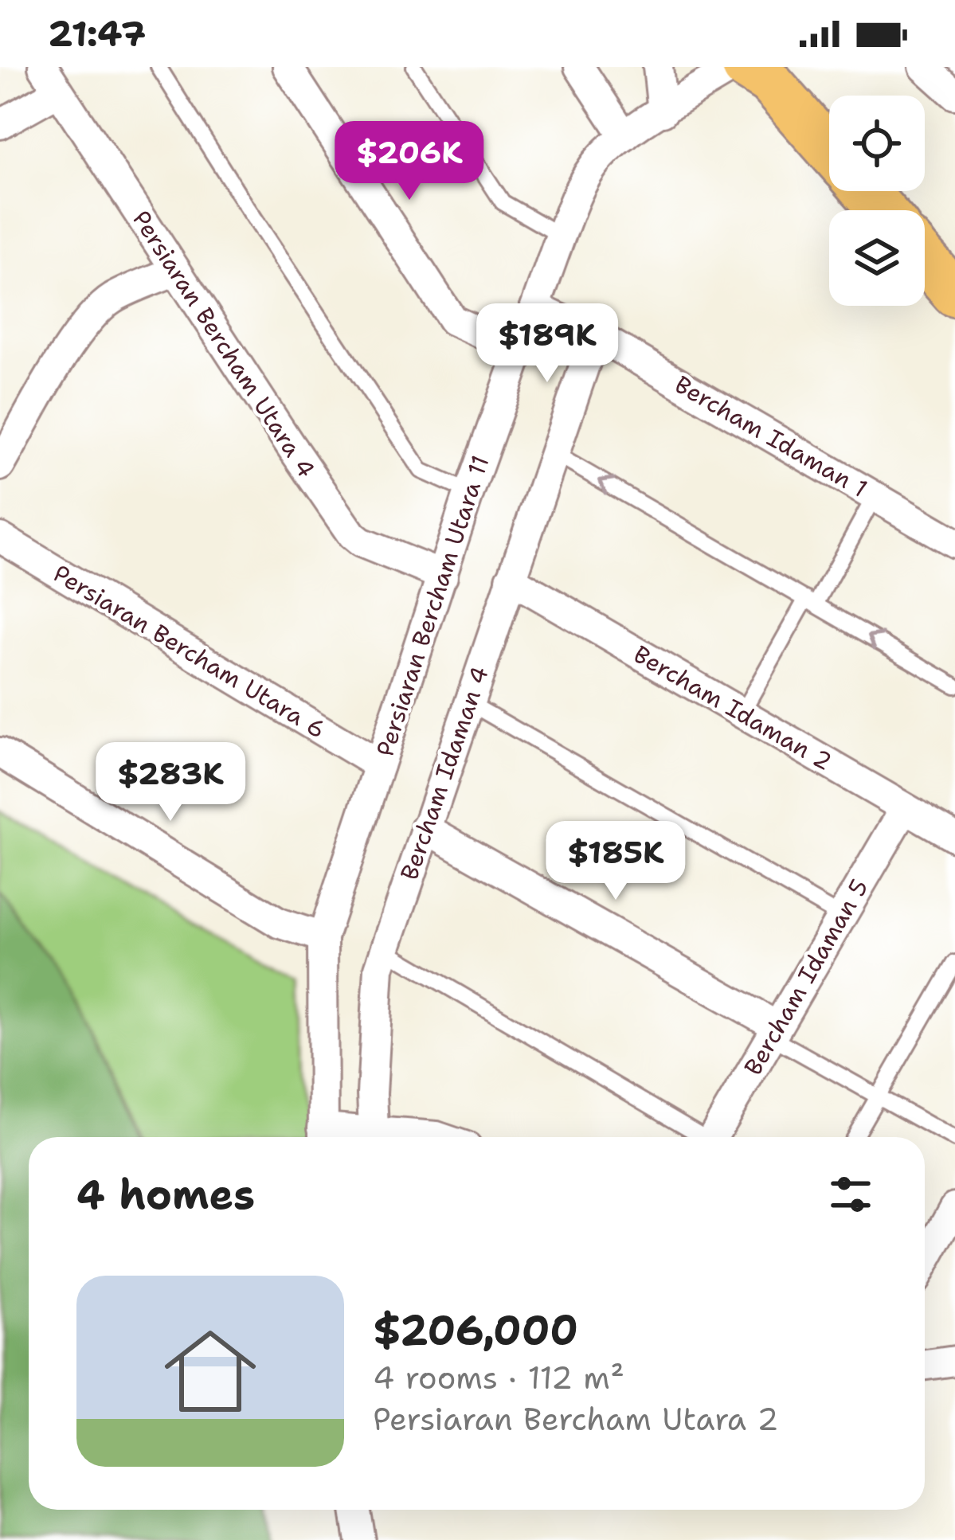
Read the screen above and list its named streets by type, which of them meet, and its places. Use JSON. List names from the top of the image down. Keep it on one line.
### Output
{"streets":{"street":["Persiaran Bercham Utara 4","Bercham Idaman 1","Persiaran Bercham Utara 11","Persiaran Bercham Utara 6","Bercham Idaman 2","Bercham Idaman 4","Bercham Idaman 5"]},"crossings":[["Persiaran Bercham Utara 4","Persiaran Bercham Utara 11"],["Bercham Idaman 1","Persiaran Bercham Utara 11"],["Bercham Idaman 1","Bercham Idaman 4"],["Persiaran Bercham Utara 11","Persiaran Bercham Utara 6"],["Bercham Idaman 2","Bercham Idaman 4"],["Bercham Idaman 2","Bercham Idaman 5"]],"page":{"status":"21:47","price":["$206K","$189K","$283K","$185K"],"heading":"4 homes","list":[{"name":"$206,000","note":"4 rooms · 112 m² · Persiaran Bercham Utara 2"}]}}
